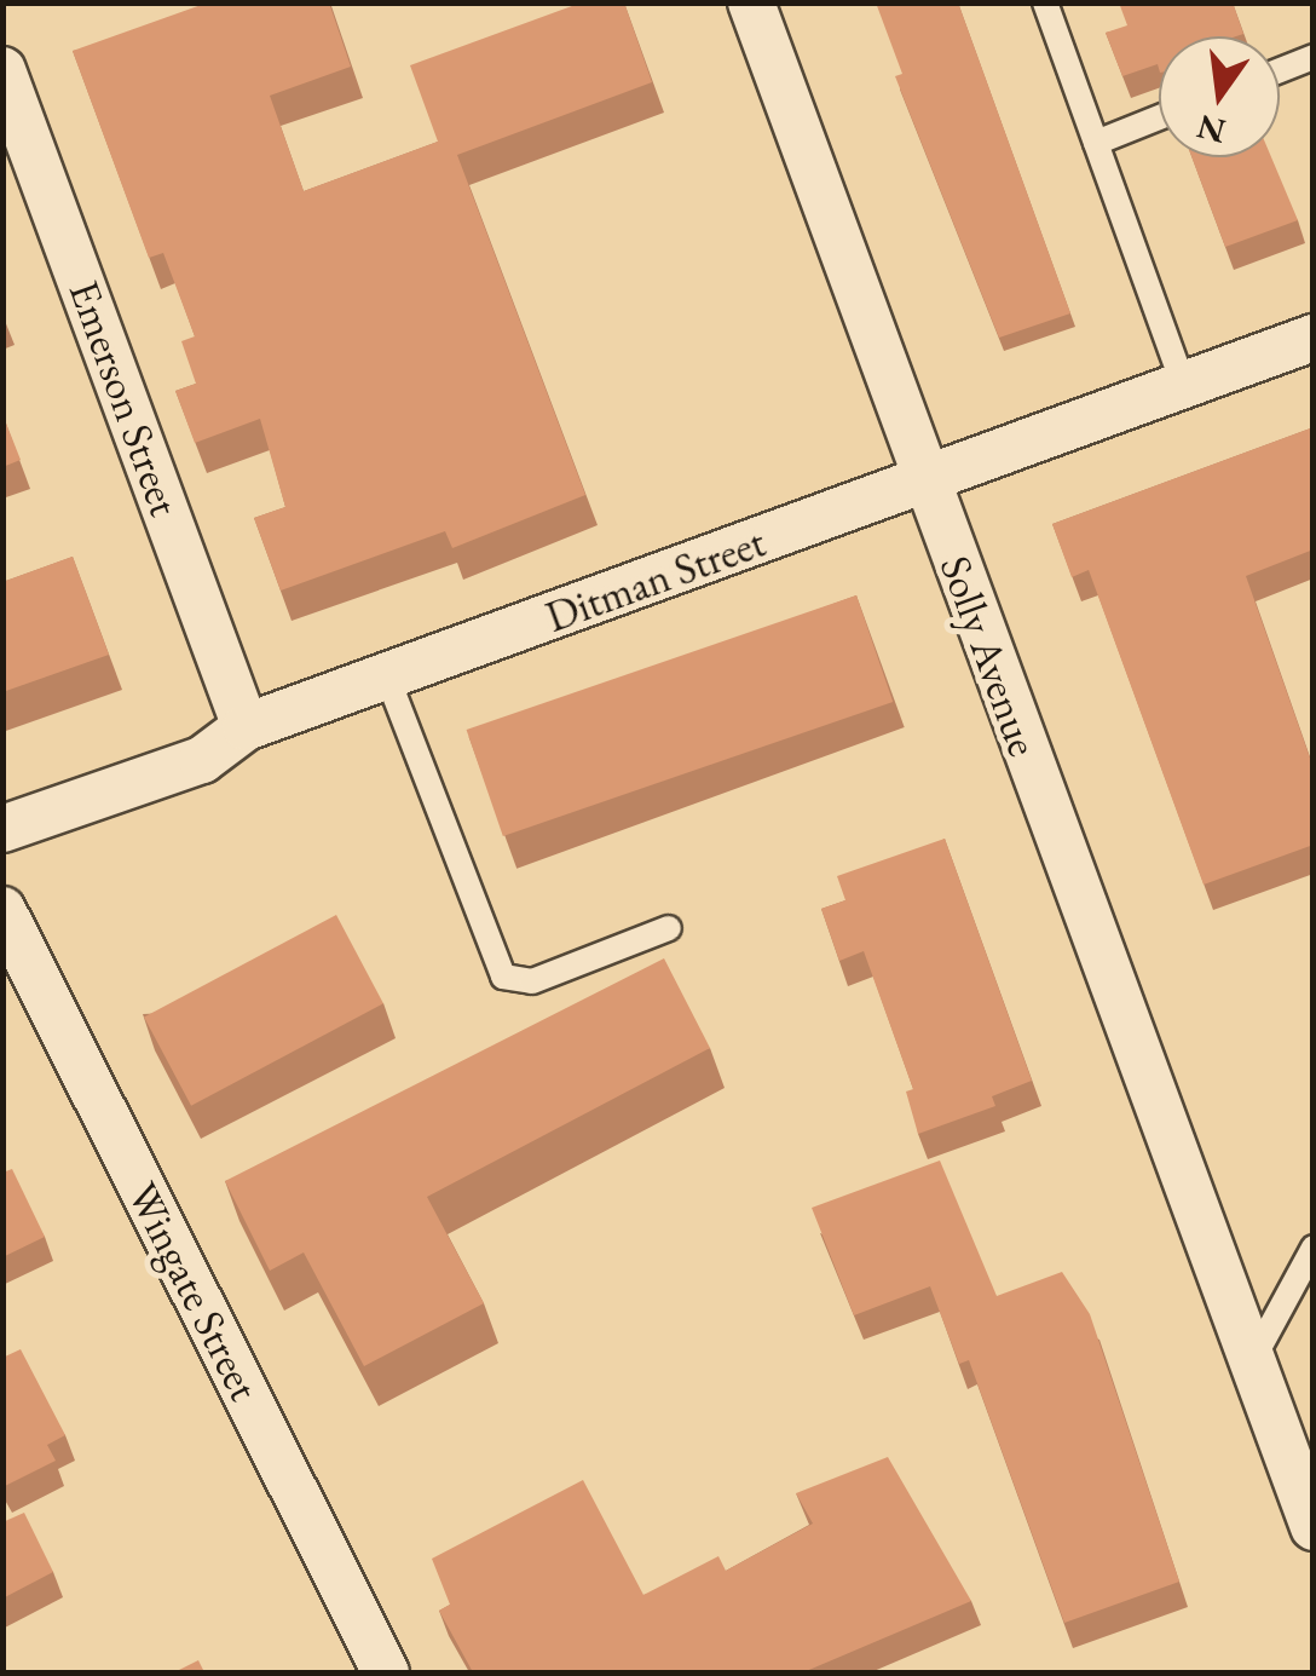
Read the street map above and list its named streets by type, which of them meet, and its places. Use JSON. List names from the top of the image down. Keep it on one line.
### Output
{"streets":{"street":["Emerson Street","Ditman Street","Solly Avenue","Wingate Street"]},"crossings":[["Emerson Street","Ditman Street"],["Ditman Street","Solly Avenue"]],"north":"bottom"}
